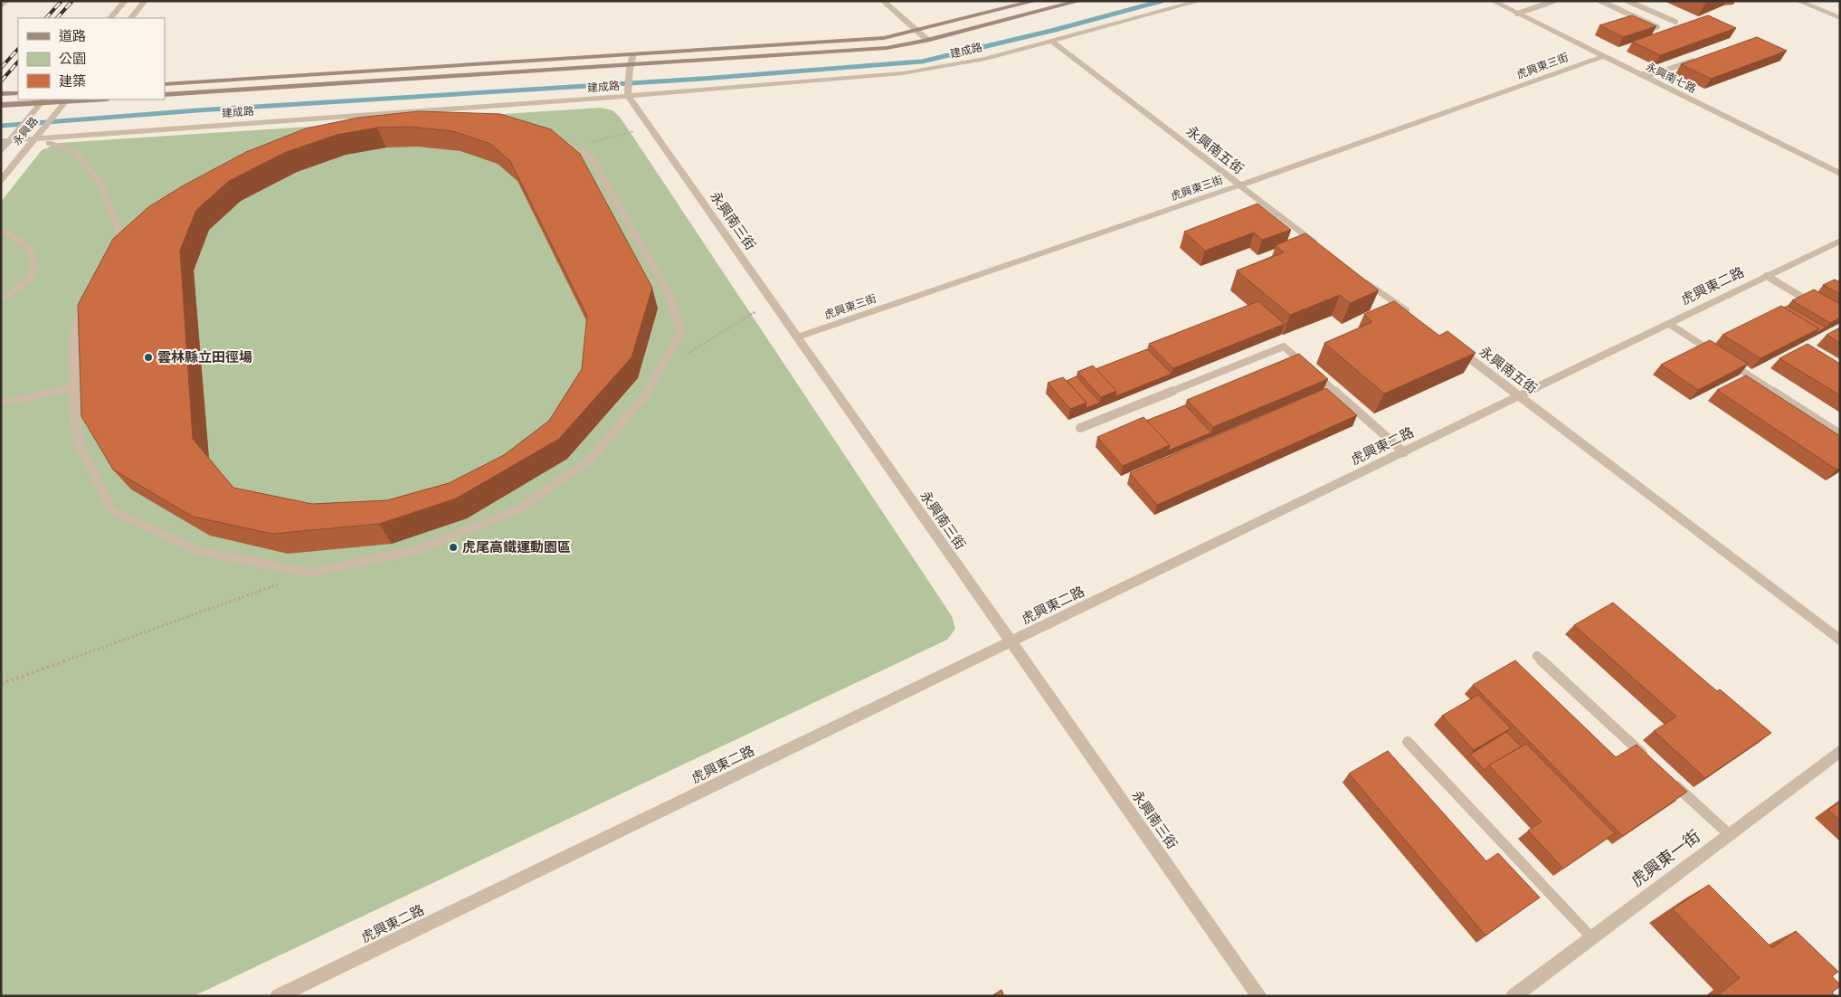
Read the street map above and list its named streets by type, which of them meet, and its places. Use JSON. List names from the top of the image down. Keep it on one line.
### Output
{"streets":{"street":["建成路","虎興東三街","永興南七路","永興路","永興南五街","永興南三街","虎興東二路","虎興東一街"]},"crossings":[["建成路","永興路"],["建成路","永興南五街"],["建成路","永興南三街"],["虎興東三街","永興南七路"],["虎興東三街","永興南五街"],["虎興東三街","永興南三街"],["永興南五街","虎興東二路"],["永興南三街","虎興東二路"]],"places":["雲林縣立田徑場","虎尾高鐵運動園區"],"legend":["道路","公園","建築"]}
